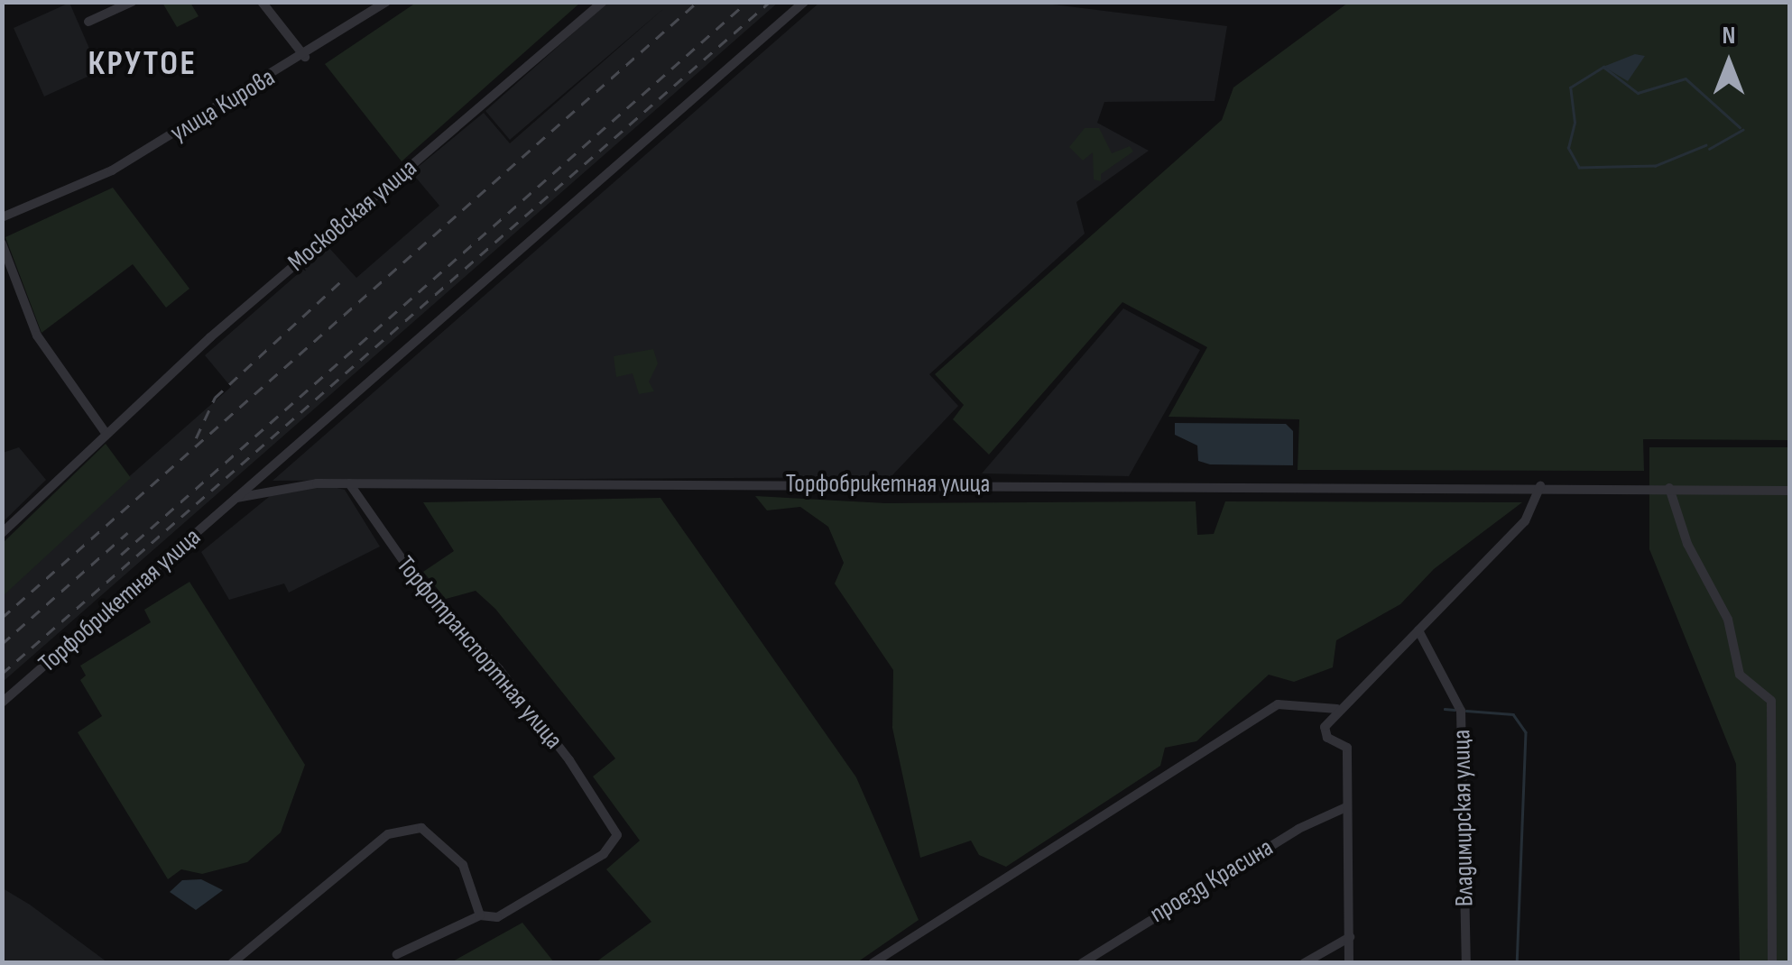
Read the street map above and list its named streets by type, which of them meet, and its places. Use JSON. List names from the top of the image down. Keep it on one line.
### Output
{"streets":{"street":["улица Кирова","Московская улица","Торфобрикетная улица","Торфотранспортная улица","Владимирская улица","проезд Красина"]},"crossings":[["Торфобрикетная улица","Торфотранспортная улица"]],"districts":["КРУТОЕ"],"north":"top"}
